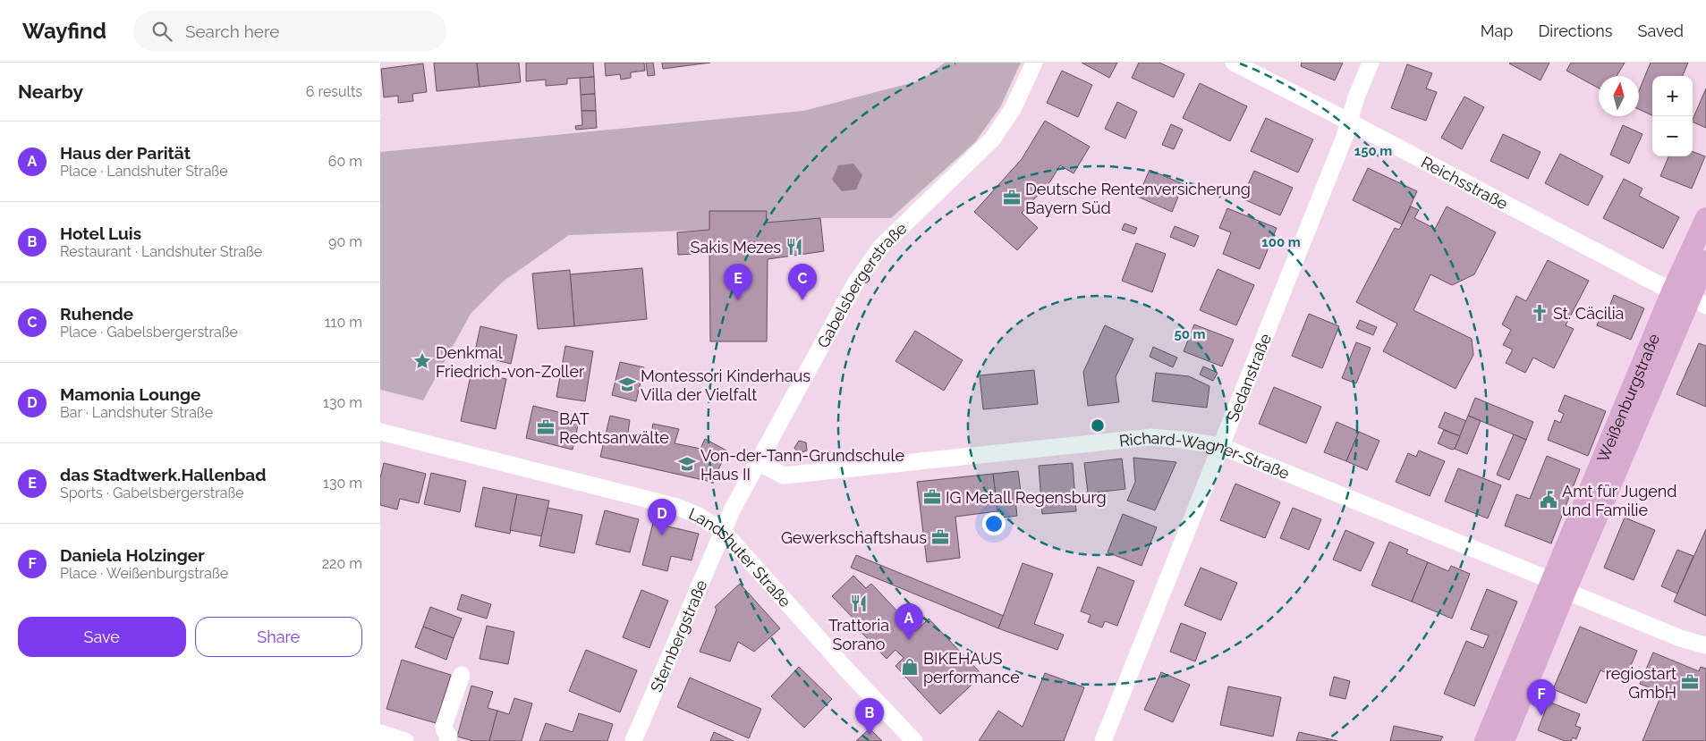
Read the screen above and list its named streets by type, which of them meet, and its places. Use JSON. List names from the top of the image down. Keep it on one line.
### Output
{"streets":{"main road":["Weißenburgstraße"],"street":["Reichsstraße","Gabelsbergerstraße","Sedanstraße","Richard-Wagner-Straße","Landshuter Straße","Sternbergstraße"]},"crossings":[["Reichsstraße","Sedanstraße"],["Reichsstraße","Weißenburgstraße"],["Gabelsbergerstraße","Richard-Wagner-Straße"],["Gabelsbergerstraße","Landshuter Straße"],["Gabelsbergerstraße","Sternbergstraße"],["Sedanstraße","Richard-Wagner-Straße"],["Weißenburgstraße","Richard-Wagner-Straße"],["Landshuter Straße","Sternbergstraße"]],"places":{"office":["Deutsche Rentenversicherung Bayern Süd","BAT Rechtsanwälte","IG Metall Regensburg","Gewerkschaftshaus","regiostart GmbH"],"restaurant":["Sakis Mezes","Trattoria Sorano"],"church":["St. Cäcilia"],"place":["Denkmal Friedrich-von-Zoller"],"school or university":["Montessori Kinderhaus Villa der Vielfalt","Von-der-Tann-Grundschule Haus II"],"public building":["Amt für Jugend und Familie"],"shop":["BIKEHAUS performance"]},"north":"top","page":{"header":"Wayfind","search":"Search here","nav":["Map","Directions","Saved"],"heading":["Nearby","6 results"],"map_buttons":["+","−"],"list":[{"mark":"A","name":"Haus der Parität","note":"Place · Landshuter Straße","value":"60 m"},{"mark":"B","name":"Hotel Luis","note":"Restaurant · Landshuter Straße","value":"90 m"},{"mark":"C","name":"Ruhende","note":"Place · Gabelsbergerstraße","value":"110 m"},{"mark":"D","name":"Mamonia Lounge","note":"Bar · Landshuter Straße","value":"130 m"},{"mark":"E","name":"das Stadtwerk.Hallenbad","note":"Sports · Gabelsbergerstraße","value":"130 m"},{"mark":"F","name":"Daniela Holzinger","note":"Place · Weißenburgstraße","value":"220 m"}],"pins":["C","E","D","A","F","B"],"buttons":["Save","Share"]},"rings":["150 m","100 m","50 m"]}
